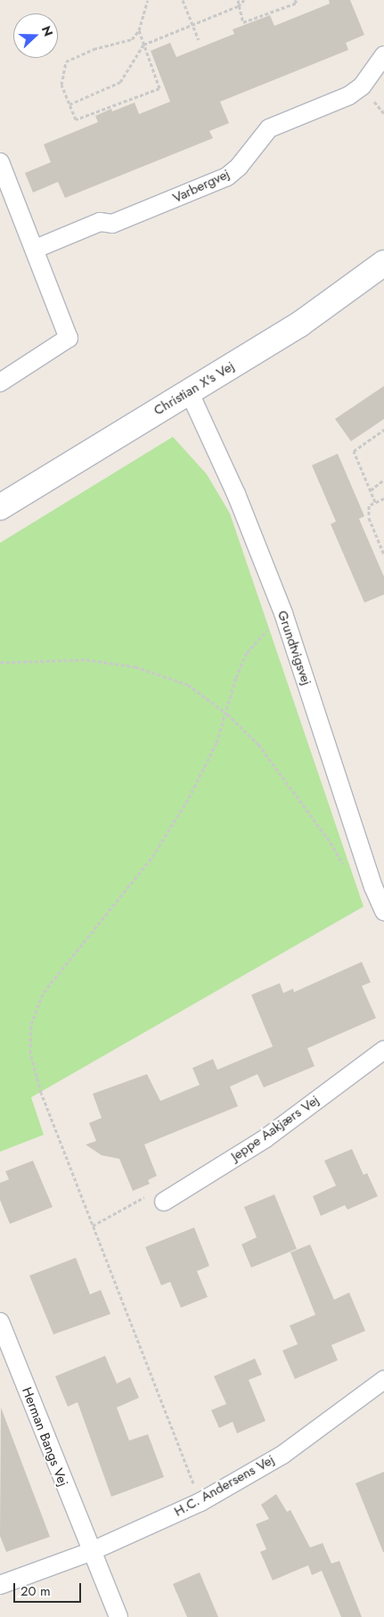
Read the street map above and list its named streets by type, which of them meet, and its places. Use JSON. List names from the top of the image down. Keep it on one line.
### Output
{"streets":{"street":["Varbergvej","Christian X's Vej","Grundtvigsvej","Jeppe Aakjærs Vej","Herman Bangs Vej","H.C. Andersens Vej"]},"crossings":[["Christian X's Vej","Grundtvigsvej"],["Herman Bangs Vej","H.C. Andersens Vej"]],"scale_bar":"20 m","north":"right"}
